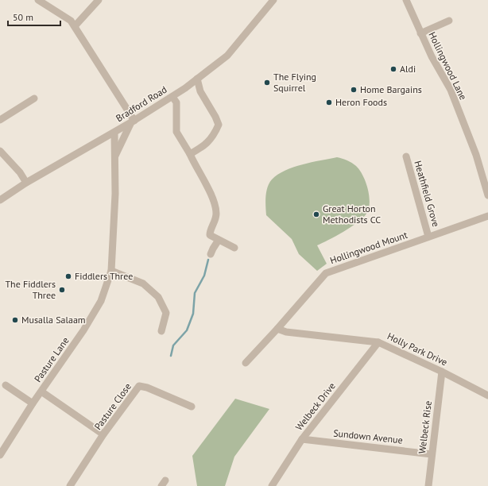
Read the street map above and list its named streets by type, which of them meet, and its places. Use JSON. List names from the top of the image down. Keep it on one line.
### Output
{"streets":{"street":["Hollingwood Lane","Bradford Road","Heathfield Grove","Hollingwood Mount","Holly Park Drive","Pasture Lane","Pasture Close","Welbeck Drive","Welbeck Rise","Sundown Avenue"]},"crossings":[["Bradford Road","Pasture Lane"],["Heathfield Grove","Hollingwood Mount"],["Hollingwood Mount","Holly Park Drive"],["Holly Park Drive","Welbeck Drive"],["Holly Park Drive","Welbeck Rise"],["Welbeck Drive","Sundown Avenue"],["Welbeck Rise","Sundown Avenue"]],"places":["Aldi","The Flying Squirrel","Home Bargains","Heron Foods","Great Horton Methodists CC","Fiddlers Three","The Fiddlers Three","Musalla Salaam"],"scale_bar":"50 m"}
